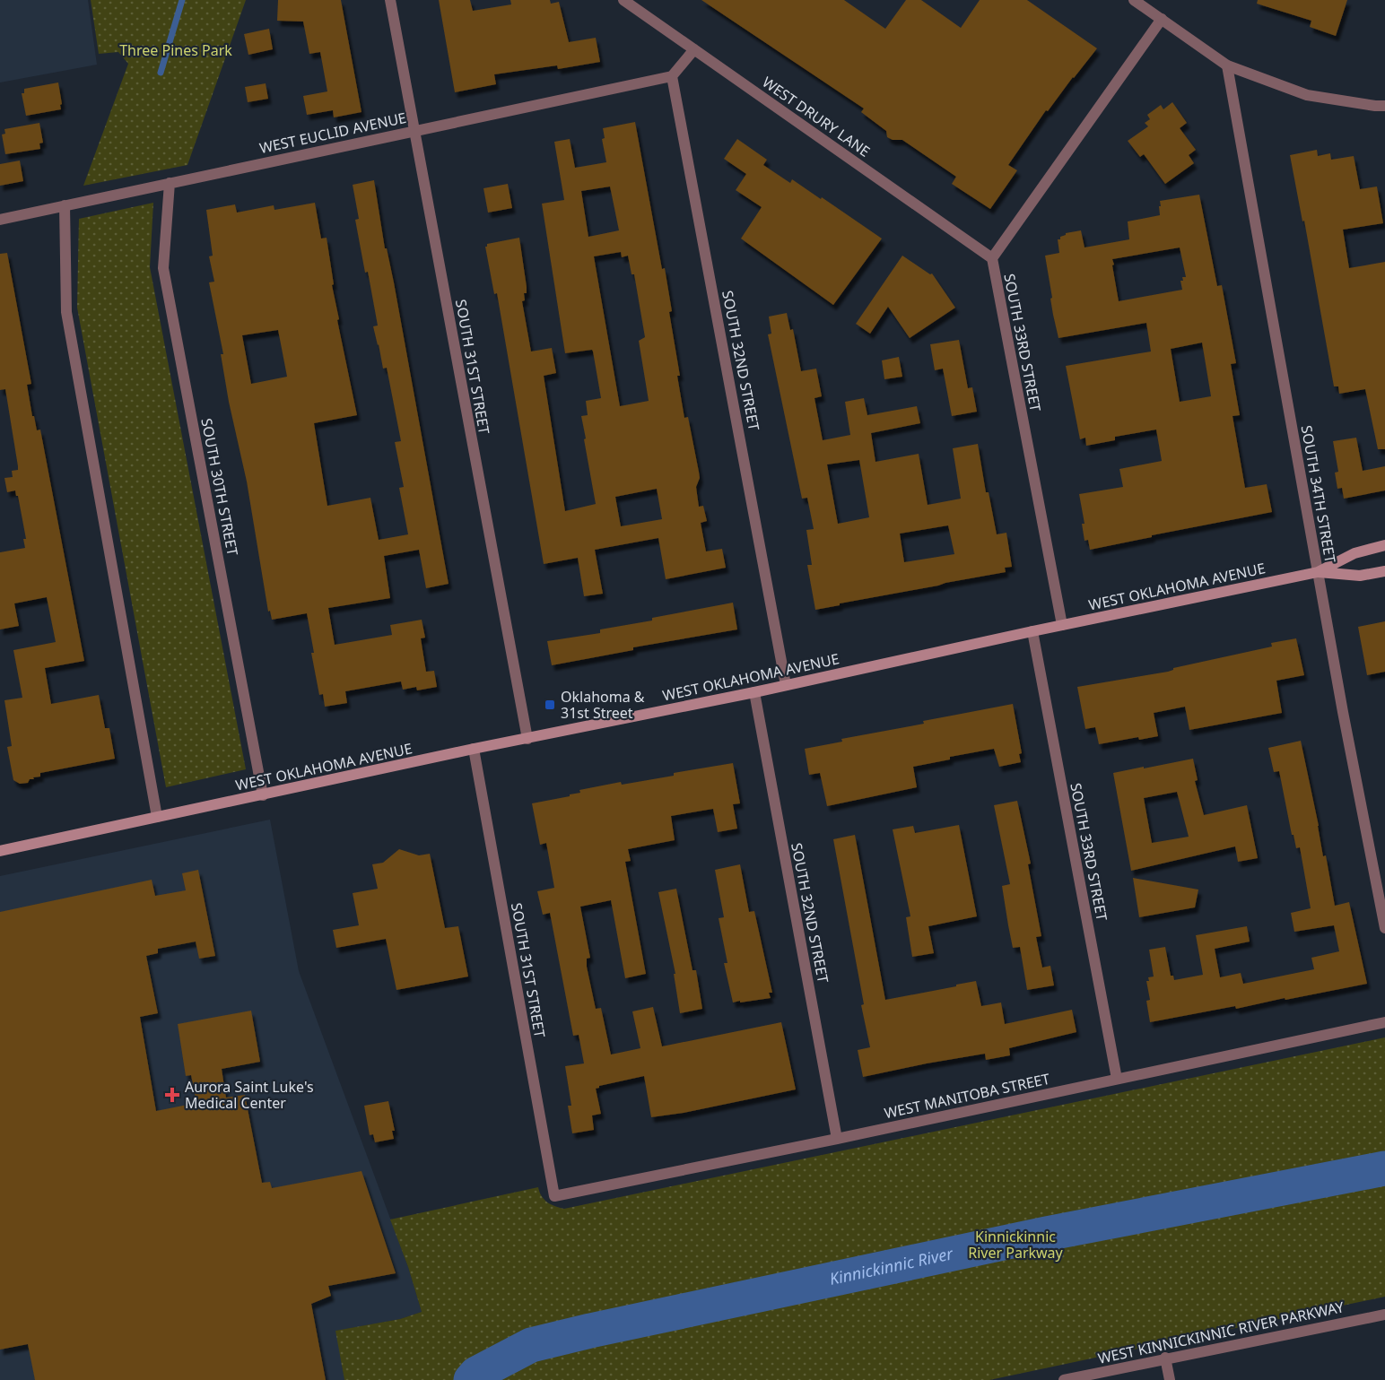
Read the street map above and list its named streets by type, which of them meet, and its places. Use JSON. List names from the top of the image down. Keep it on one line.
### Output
{"streets":{"main road":["WEST OKLAHOMA AVENUE"],"street":["WEST DRURY LANE","WEST EUCLID AVENUE","SOUTH 33RD STREET","SOUTH 32ND STREET","SOUTH 31ST STREET","SOUTH 30TH STREET","SOUTH 34TH STREET","WEST MANITOBA STREET","WEST KINNICKINNIC RIVER PARKWAY"]},"crossings":[["WEST DRURY LANE","SOUTH 33RD STREET"],["WEST EUCLID AVENUE","SOUTH 32ND STREET"],["WEST EUCLID AVENUE","SOUTH 31ST STREET"],["WEST EUCLID AVENUE","SOUTH 30TH STREET"],["SOUTH 33RD STREET","WEST OKLAHOMA AVENUE"],["SOUTH 33RD STREET","WEST MANITOBA STREET"],["SOUTH 32ND STREET","WEST OKLAHOMA AVENUE"],["SOUTH 32ND STREET","WEST MANITOBA STREET"],["SOUTH 31ST STREET","WEST OKLAHOMA AVENUE"],["SOUTH 31ST STREET","WEST MANITOBA STREET"],["SOUTH 30TH STREET","WEST OKLAHOMA AVENUE"],["SOUTH 34TH STREET","WEST OKLAHOMA AVENUE"]],"water":["Kinnickinnic River"],"parks":["Three Pines Park","Kinnickinnic River Parkway"],"places":{"transit":["Oklahoma & 31st Street"],"health":["Aurora Saint Luke's Medical Center"]}}
